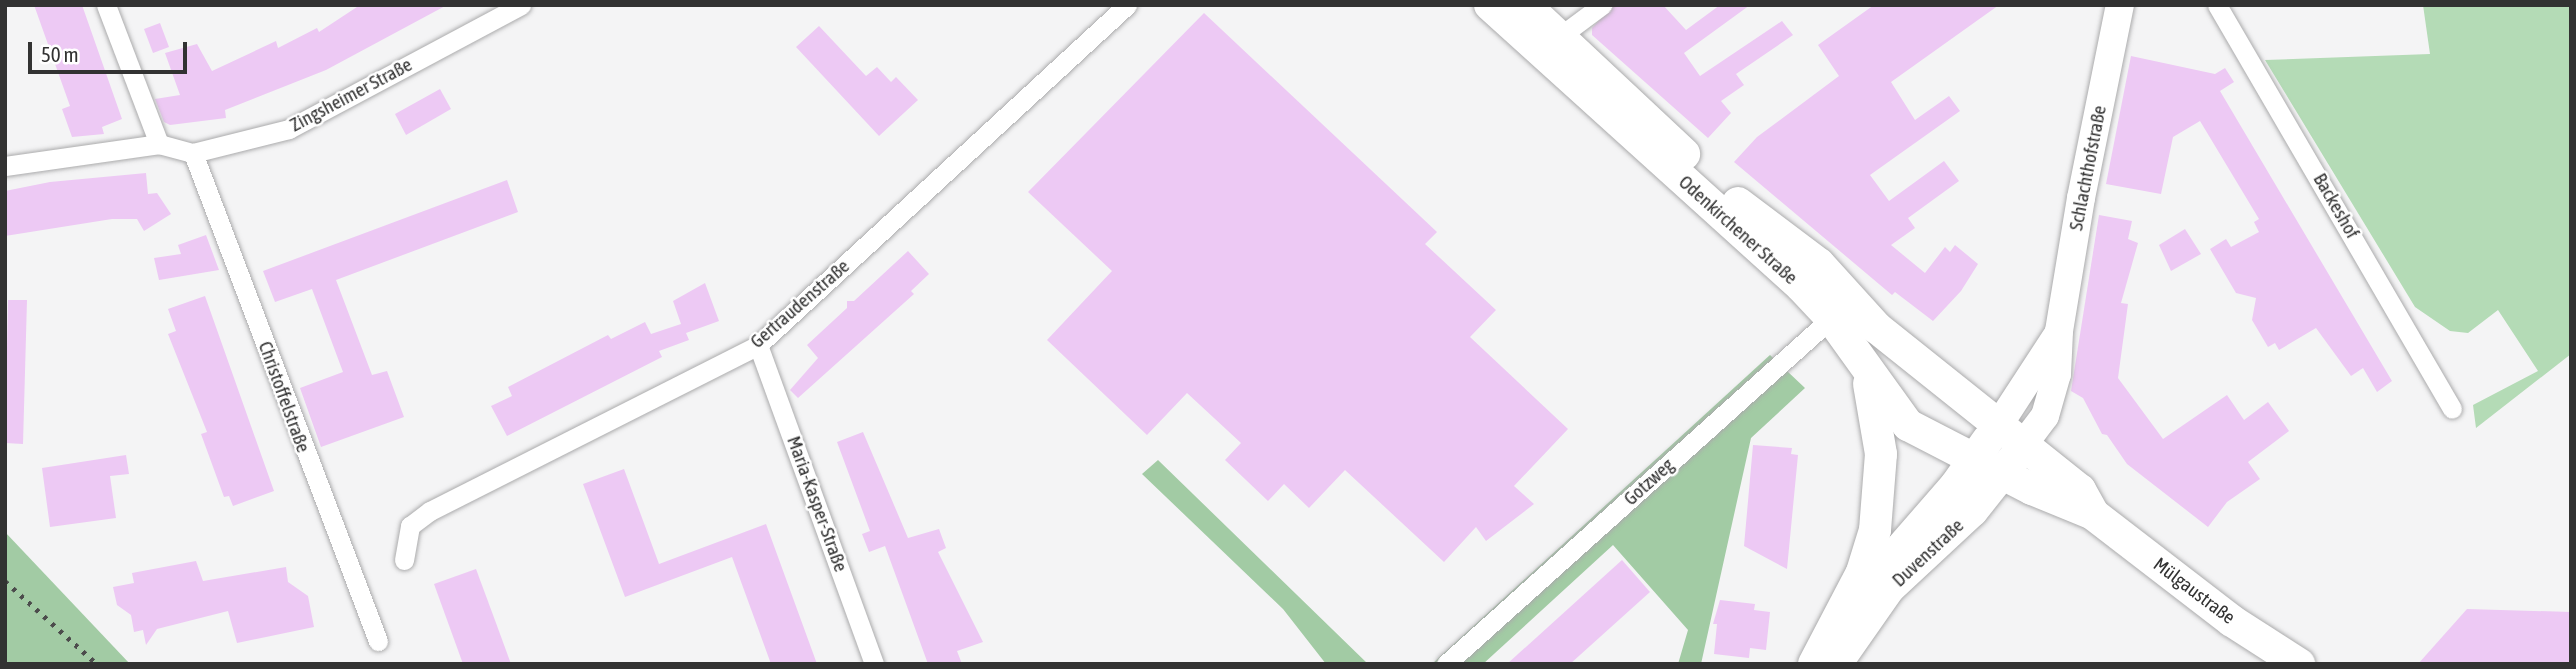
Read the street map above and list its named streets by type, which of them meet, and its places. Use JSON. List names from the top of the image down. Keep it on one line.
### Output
{"streets":{"main road":["Schlachthofstraße","Odenkirchener Straße","Duvenstraße","Mülgaustraße"],"street":["Zingsheimer Straße","Backeshof","Gertraudenstraße","Christoffelstraße","Gotzweg","Maria-Kasper-Straße"]},"crossings":[["Zingsheimer Straße","Christoffelstraße"],["Schlachthofstraße","Odenkirchener Straße"],["Schlachthofstraße","Duvenstraße"],["Schlachthofstraße","Mülgaustraße"],["Odenkirchener Straße","Gotzweg"],["Odenkirchener Straße","Duvenstraße"],["Odenkirchener Straße","Mülgaustraße"],["Gertraudenstraße","Maria-Kasper-Straße"],["Duvenstraße","Mülgaustraße"]],"scale_bar":"50 m"}
